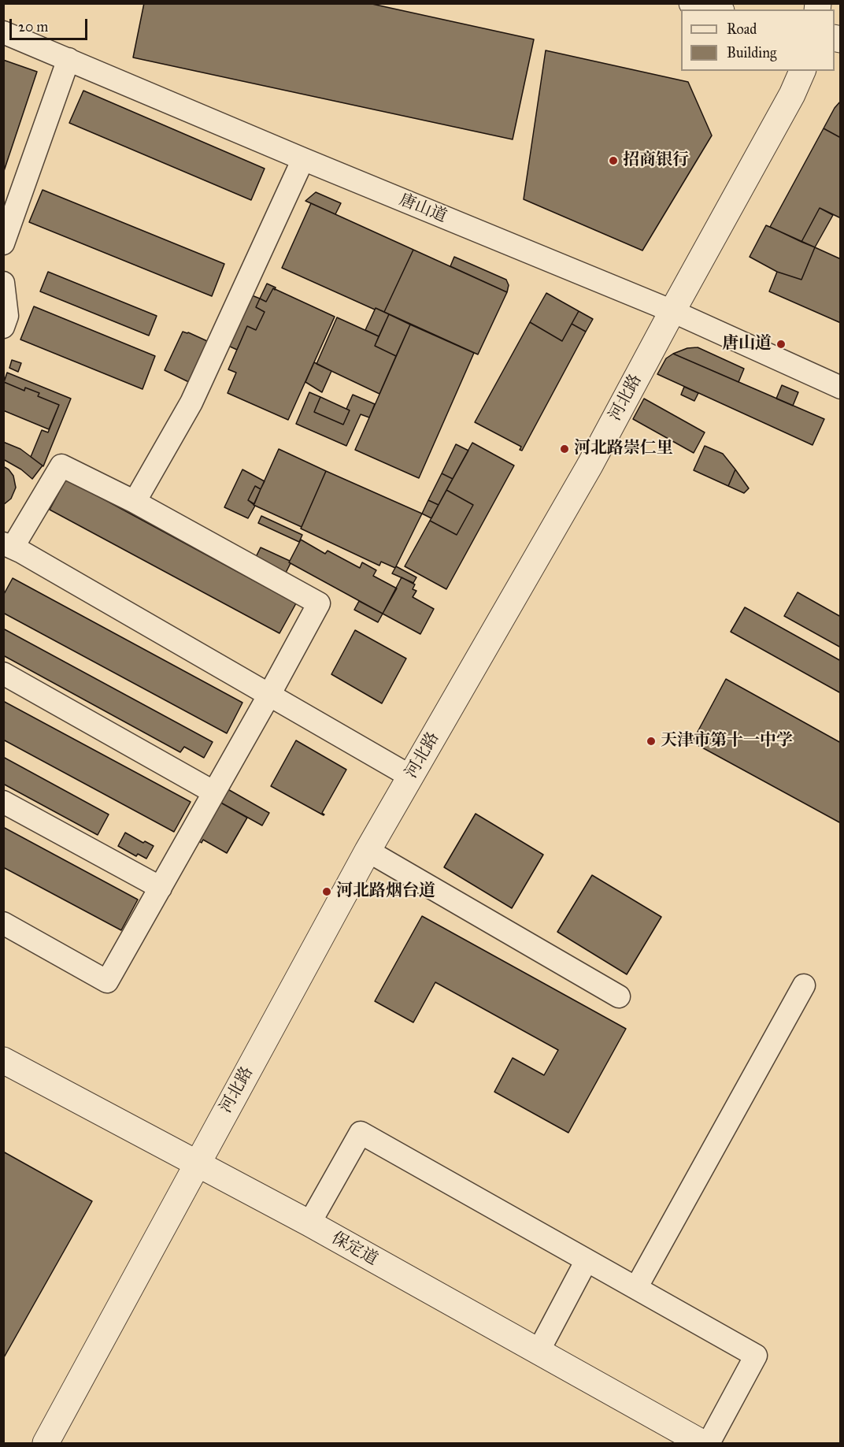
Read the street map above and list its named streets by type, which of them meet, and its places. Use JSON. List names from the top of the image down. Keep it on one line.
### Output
{"streets":{"street":["唐山道","河北路","保定道"]},"crossings":[["唐山道","河北路"],["河北路","保定道"]],"places":["招商银行","唐山道","河北路崇仁里","天津市第十一中学","河北路烟台道"],"legend":["Road","Building"],"scale_bar":"20 m"}
